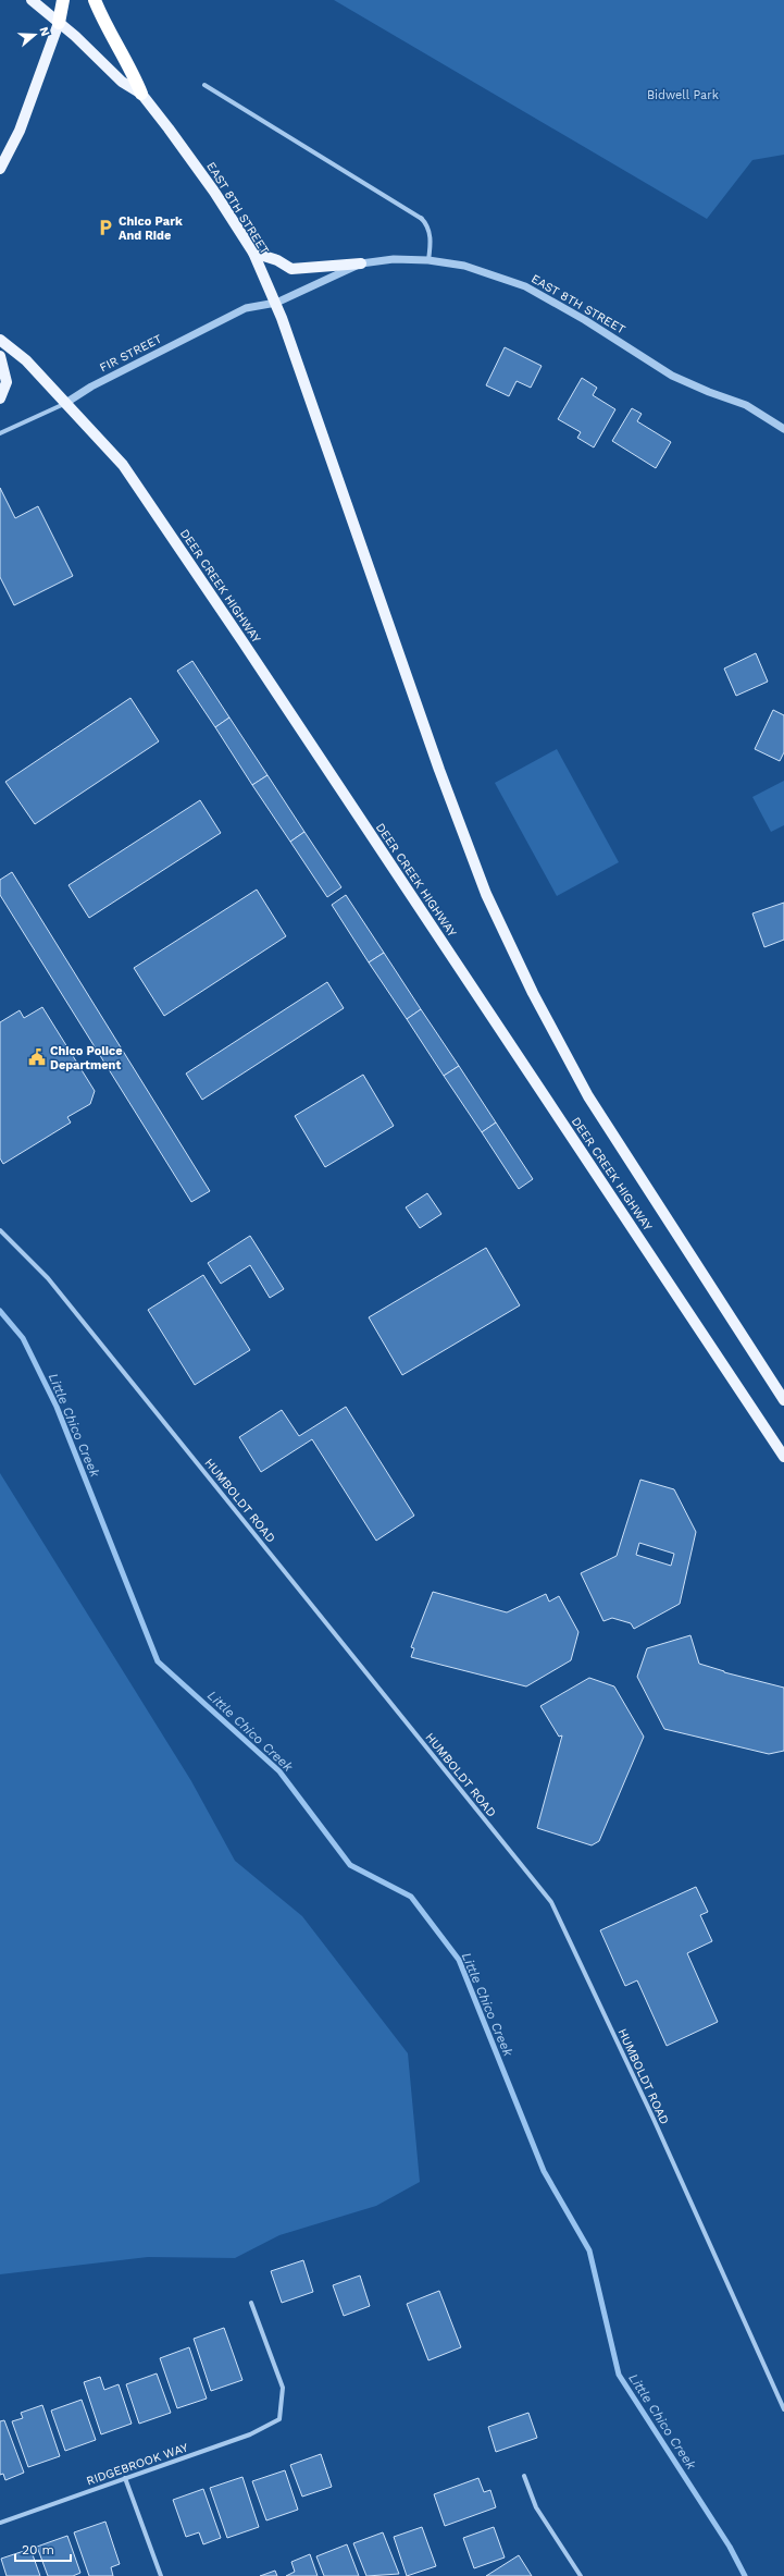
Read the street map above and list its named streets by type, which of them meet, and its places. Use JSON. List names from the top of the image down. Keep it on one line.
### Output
{"streets":{"main road":["EAST 8TH STREET","DEER CREEK HIGHWAY"],"street":["FIR STREET","HUMBOLDT ROAD","RIDGEBROOK WAY"]},"crossings":[["EAST 8TH STREET","FIR STREET"],["EAST 8TH STREET","DEER CREEK HIGHWAY"],["FIR STREET","DEER CREEK HIGHWAY"]],"water":["Little Chico Creek"],"parks":["Bidwell Park"],"places":{"parking":["Chico Park And Ride"],"public building":["Chico Police Department"]},"scale_bar":"20 m","north":"right"}
